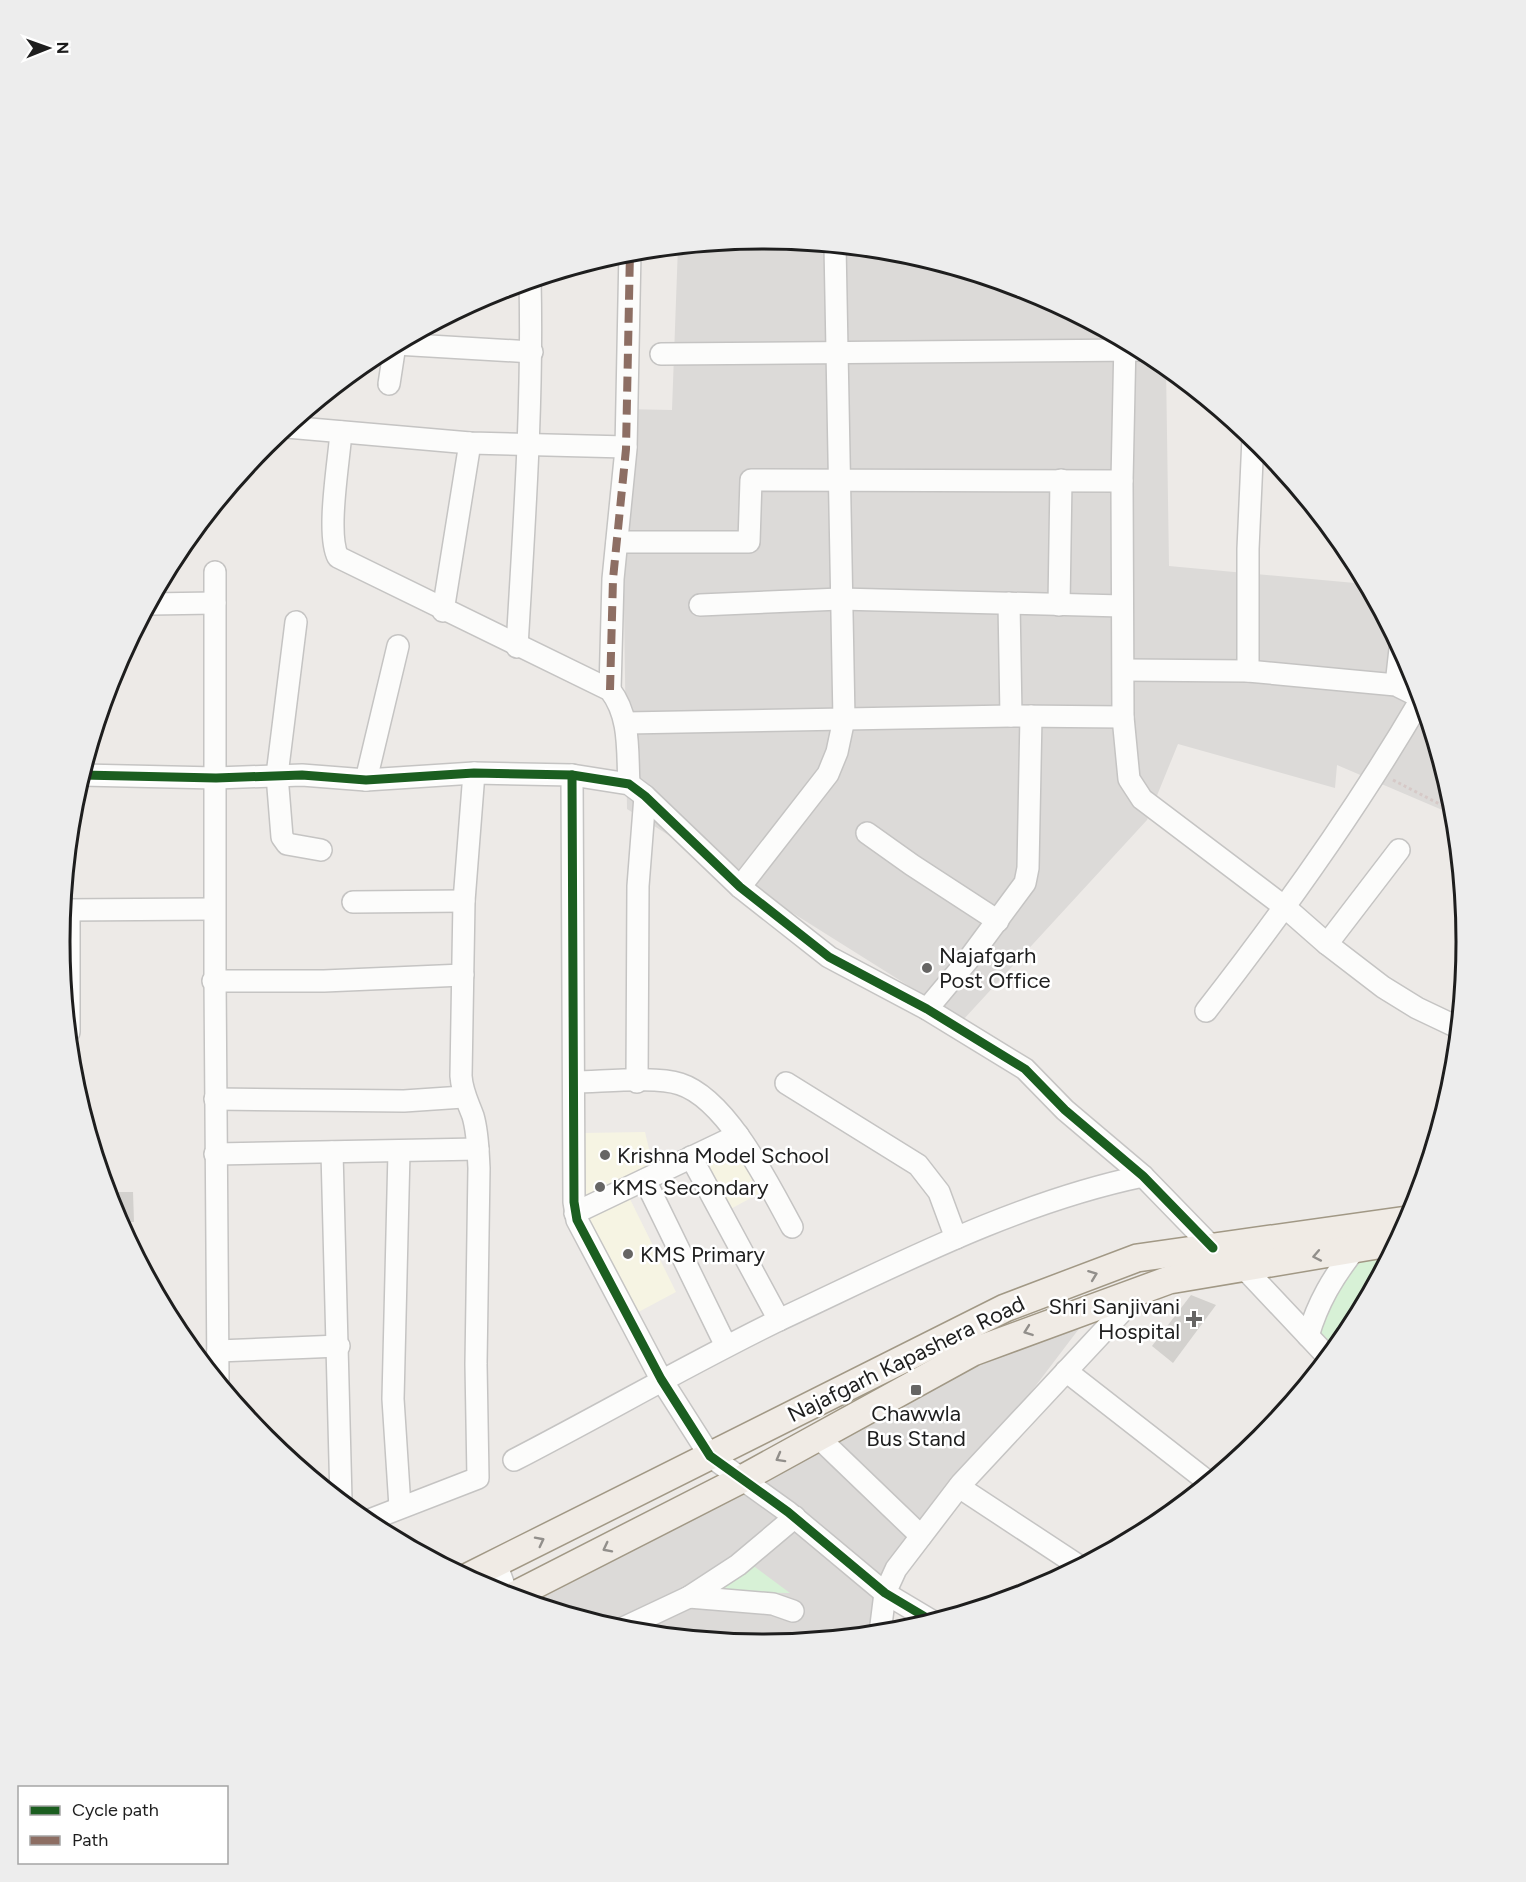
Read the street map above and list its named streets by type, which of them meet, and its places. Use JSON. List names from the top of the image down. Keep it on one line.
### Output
{"streets":{"main road":["Najafgarh Kapashera Road"]},"places":{"other":["Najafgarh Post Office","Krishna Model School","KMS Secondary","KMS Primary"],"health":["Shri Sanjivani Hospital"],"transit":["Chawwla Bus Stand"]},"legend":["Cycle path","Path"],"north":"right"}
